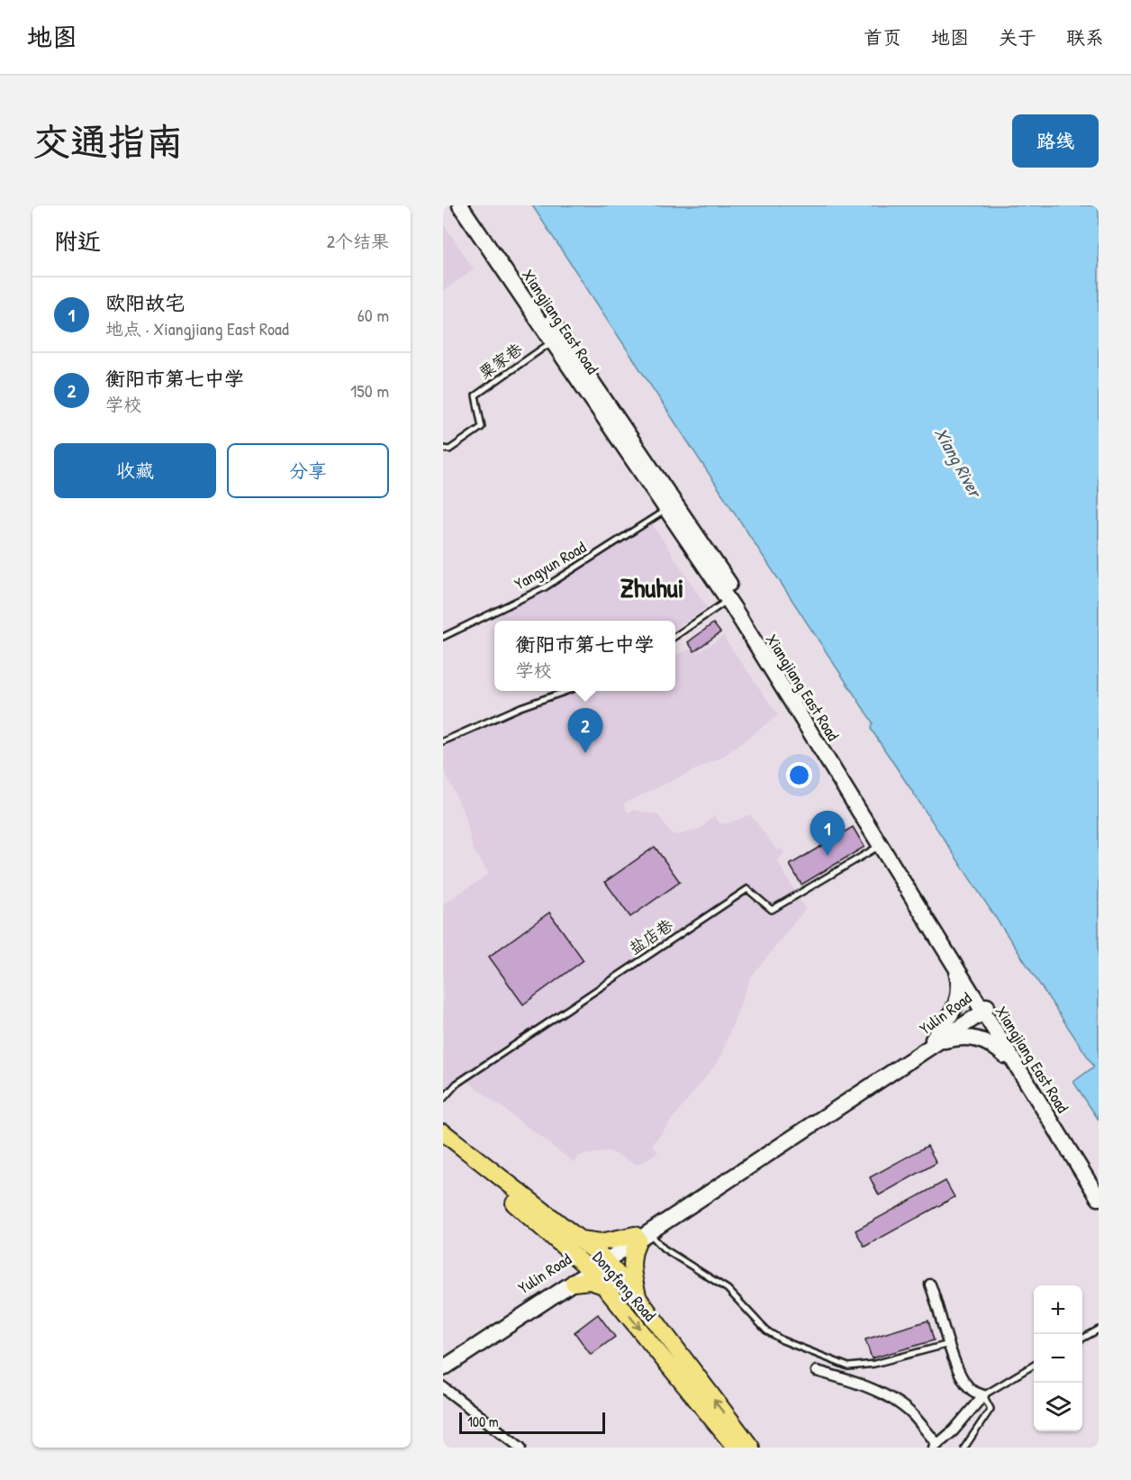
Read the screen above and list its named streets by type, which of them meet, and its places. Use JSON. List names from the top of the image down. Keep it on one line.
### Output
{"streets":{"highway":["Dongfeng Road"],"main road":["Xiangjiang East Road","Yulin Road"],"lane":["粟家巷","Yangyun Road","盐店巷"]},"crossings":[["Xiangjiang East Road","粟家巷"],["Xiangjiang East Road","Yangyun Road"],["Xiangjiang East Road","盐店巷"],["Xiangjiang East Road","Yulin Road"],["Yulin Road","Dongfeng Road"]],"districts":["Zhuhui"],"water":["Xiang River"],"scale_bar":"100 m","page":{"header":"地图","nav":["首页","地图","关于","联系"],"buttons":["路线",["收藏","分享"]],"title":"交通指南","heading":["附近","2个结果"],"list":[{"mark":"1","name":"欧阳故宅","note":"地点 · Xiangjiang East Road","value":"60 m"},{"mark":"2","name":"衡阳市第七中学","note":"学校","value":"150 m"}],"popup":["衡阳市第七中学","学校"],"pins":["2","1"],"map_buttons":["+","−"],"scale":"100 m"}}
